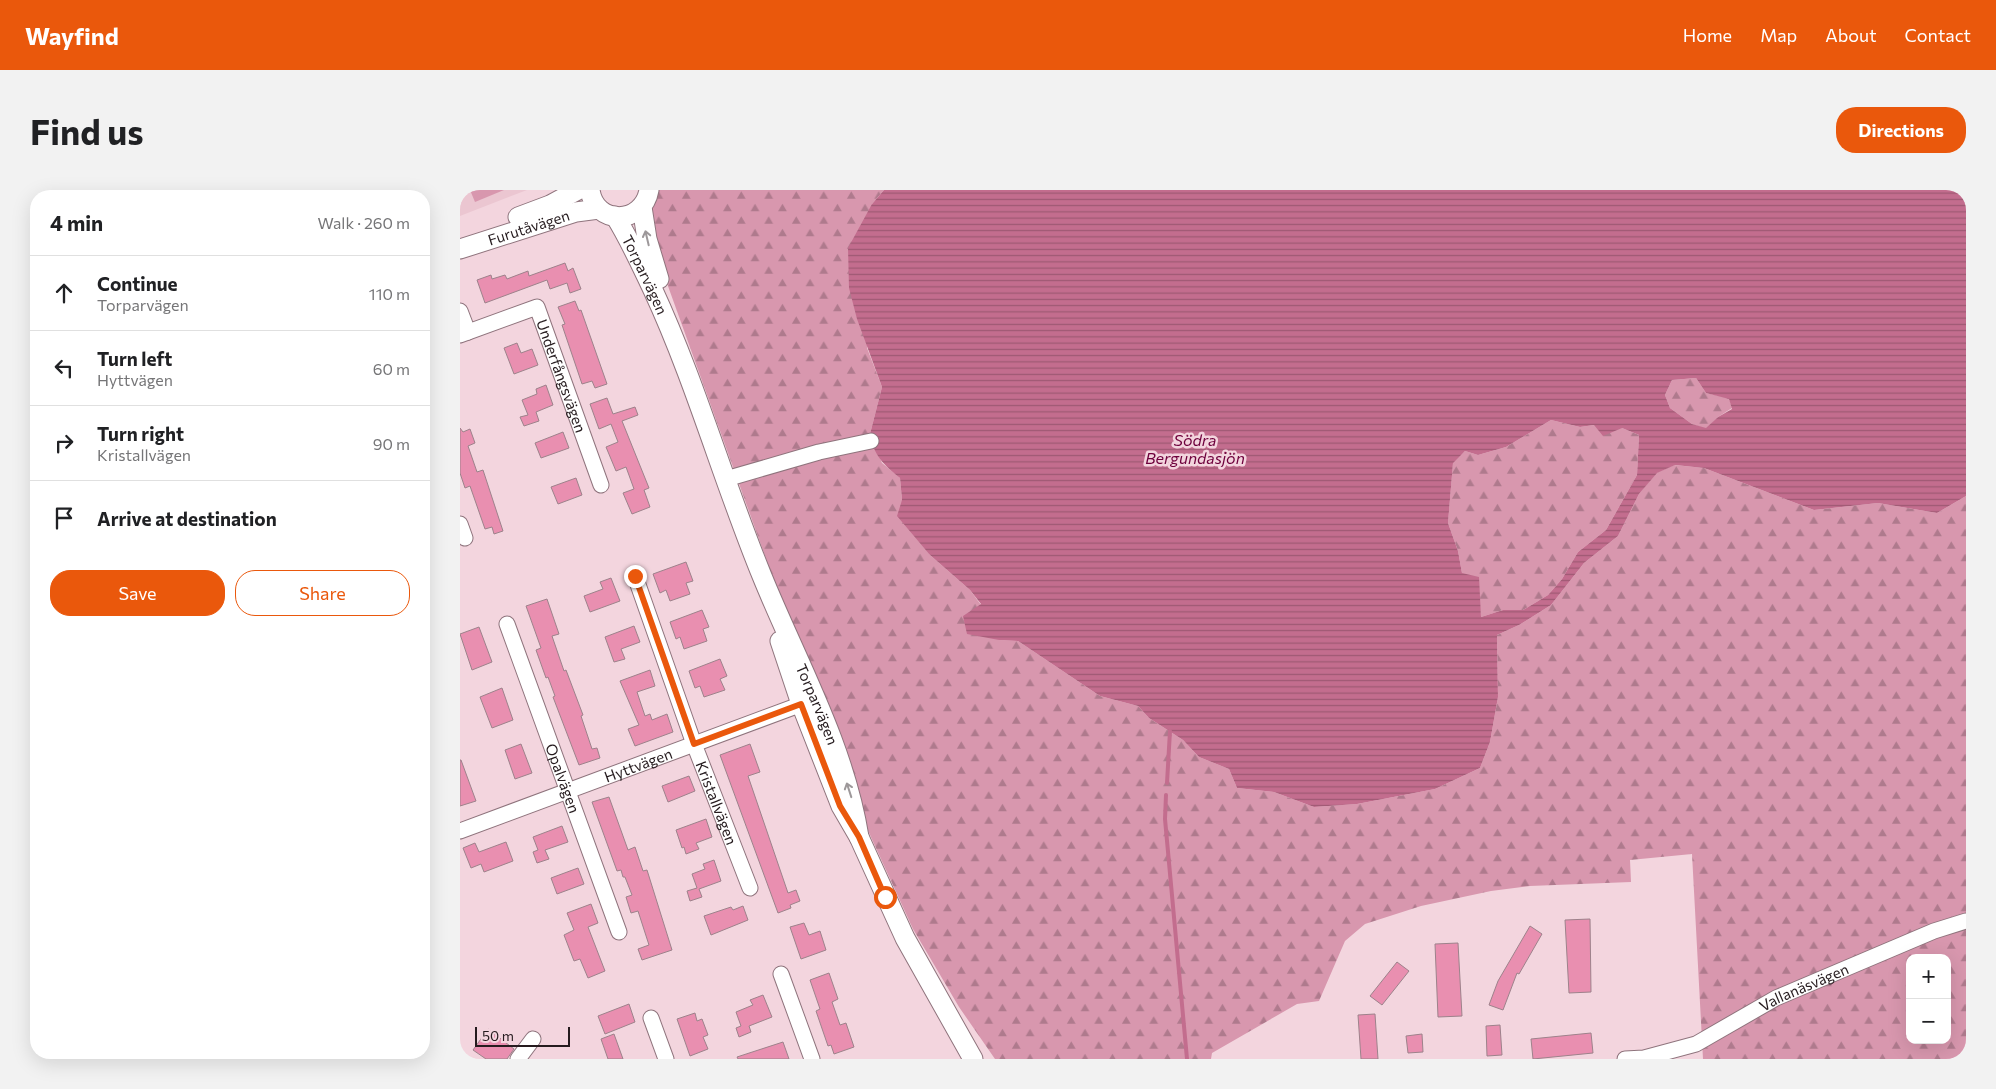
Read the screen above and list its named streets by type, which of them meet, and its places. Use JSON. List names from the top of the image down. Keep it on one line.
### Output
{"streets":{"street":["Furutåvägen","Torparvägen","Underfångsvägen","Hyttvägen","Opalvägen","Kristallvägen","Vallanäsvägen"]},"crossings":[["Furutåvägen","Torparvägen"],["Torparvägen","Hyttvägen"],["Hyttvägen","Opalvägen"],["Hyttvägen","Kristallvägen"]],"water":["Södra Bergundasjön"],"scale_bar":"50 m","page":{"header":"Wayfind","nav":["Home","Map","About","Contact"],"buttons":["Directions",["Save","Share"]],"title":"Find us","heading":["4 min","Walk · 260 m"],"list":[["Continue","Torparvägen","110 m"],["Turn left","Hyttvägen","60 m"],["Turn right","Kristallvägen","90 m"],"Arrive at destination"],"map_buttons":["+","−"],"scale":"50 m"}}
